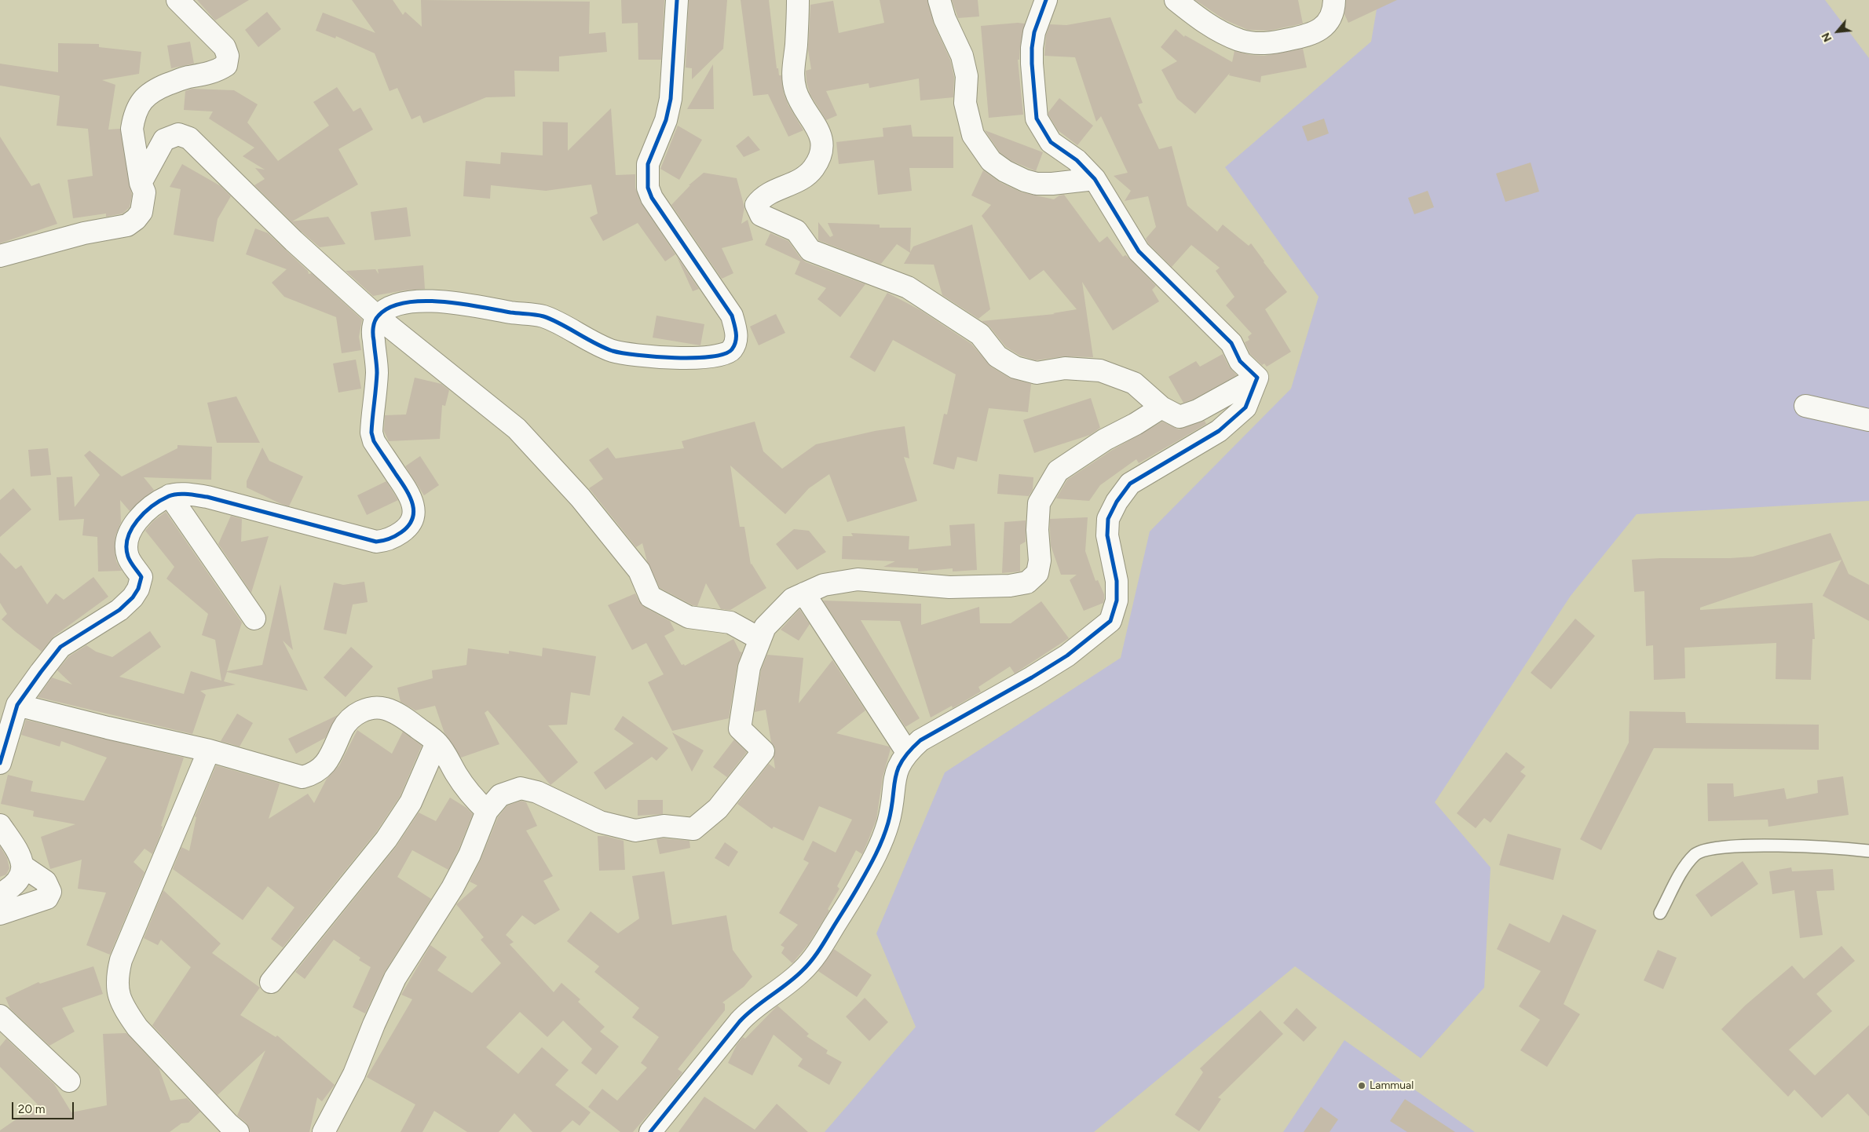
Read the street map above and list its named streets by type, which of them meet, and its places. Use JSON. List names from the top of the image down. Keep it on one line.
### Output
{"places":["Lammual"],"scale_bar":"20 m","north":"bottom left"}
